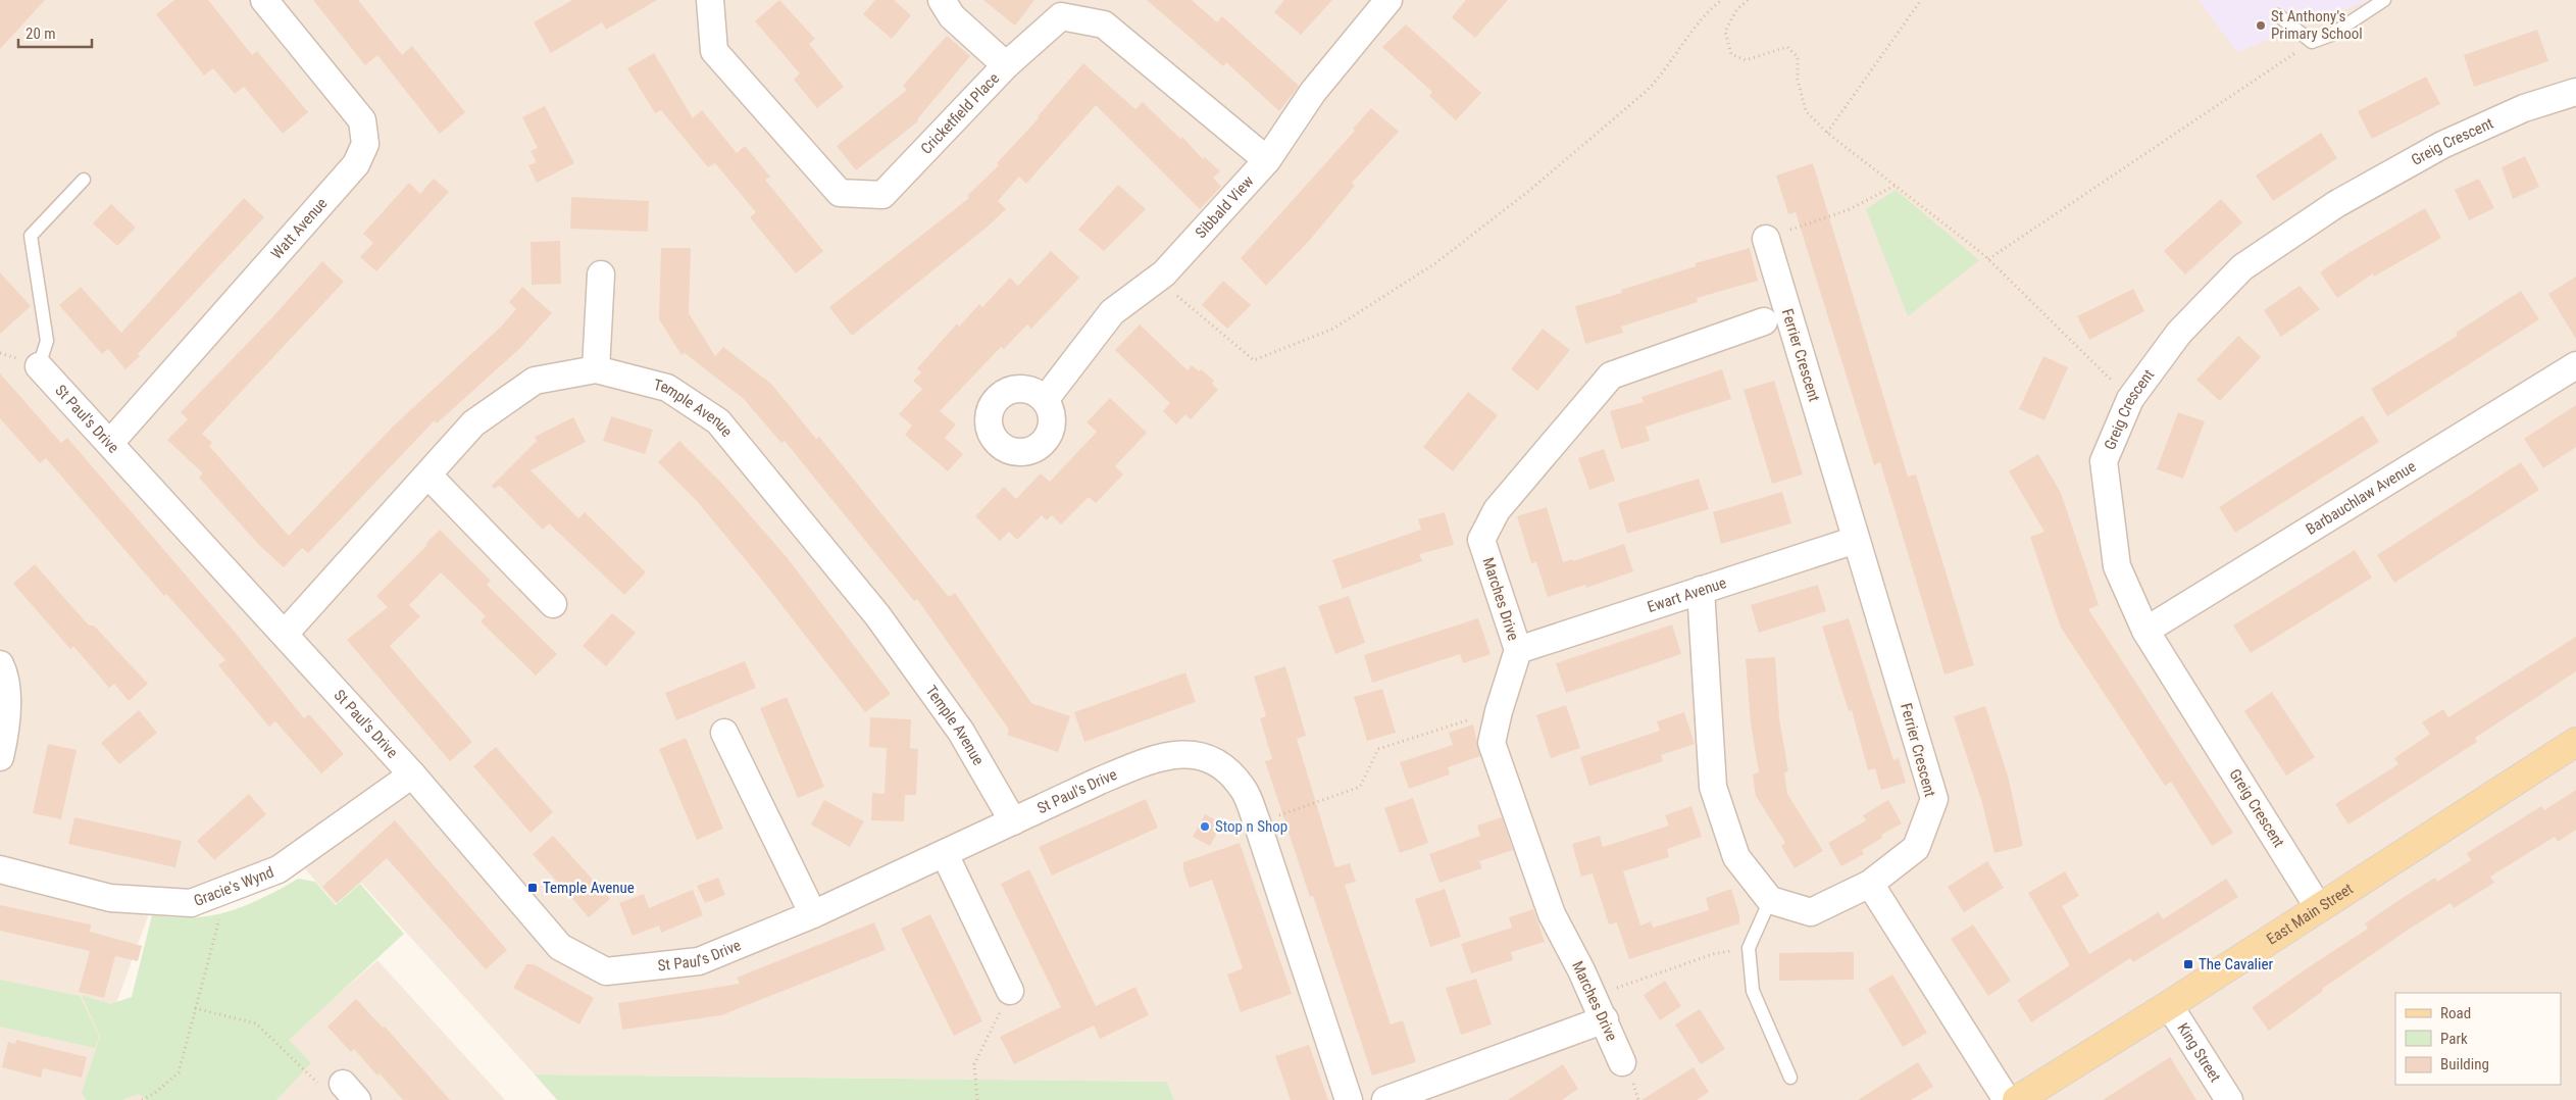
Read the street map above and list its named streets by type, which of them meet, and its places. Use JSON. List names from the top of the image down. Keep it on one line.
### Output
{"streets":{"main road":["East Main Street"],"street":["Cricketfield Place","Greig Crescent","Sibbald View","Watt Avenue","Ferrier Crescent","Temple Avenue","St Paul's Drive","Barbauchlaw Avenue","Ewart Avenue","Marches Drive","Gracie's Wynd","King Street"]},"crossings":[["Cricketfield Place","Sibbald View"],["Greig Crescent","Barbauchlaw Avenue"],["Greig Crescent","East Main Street"],["Watt Avenue","St Paul's Drive"],["Ferrier Crescent","Ewart Avenue"],["Temple Avenue","St Paul's Drive"],["St Paul's Drive","Gracie's Wynd"],["Ewart Avenue","Marches Drive"],["East Main Street","King Street"]],"places":{"other":["St Anthony's Primary School","Stop n Shop"],"transit":["Temple Avenue","The Cavalier"]},"legend":["Road","Park","Building"],"scale_bar":"20 m"}
